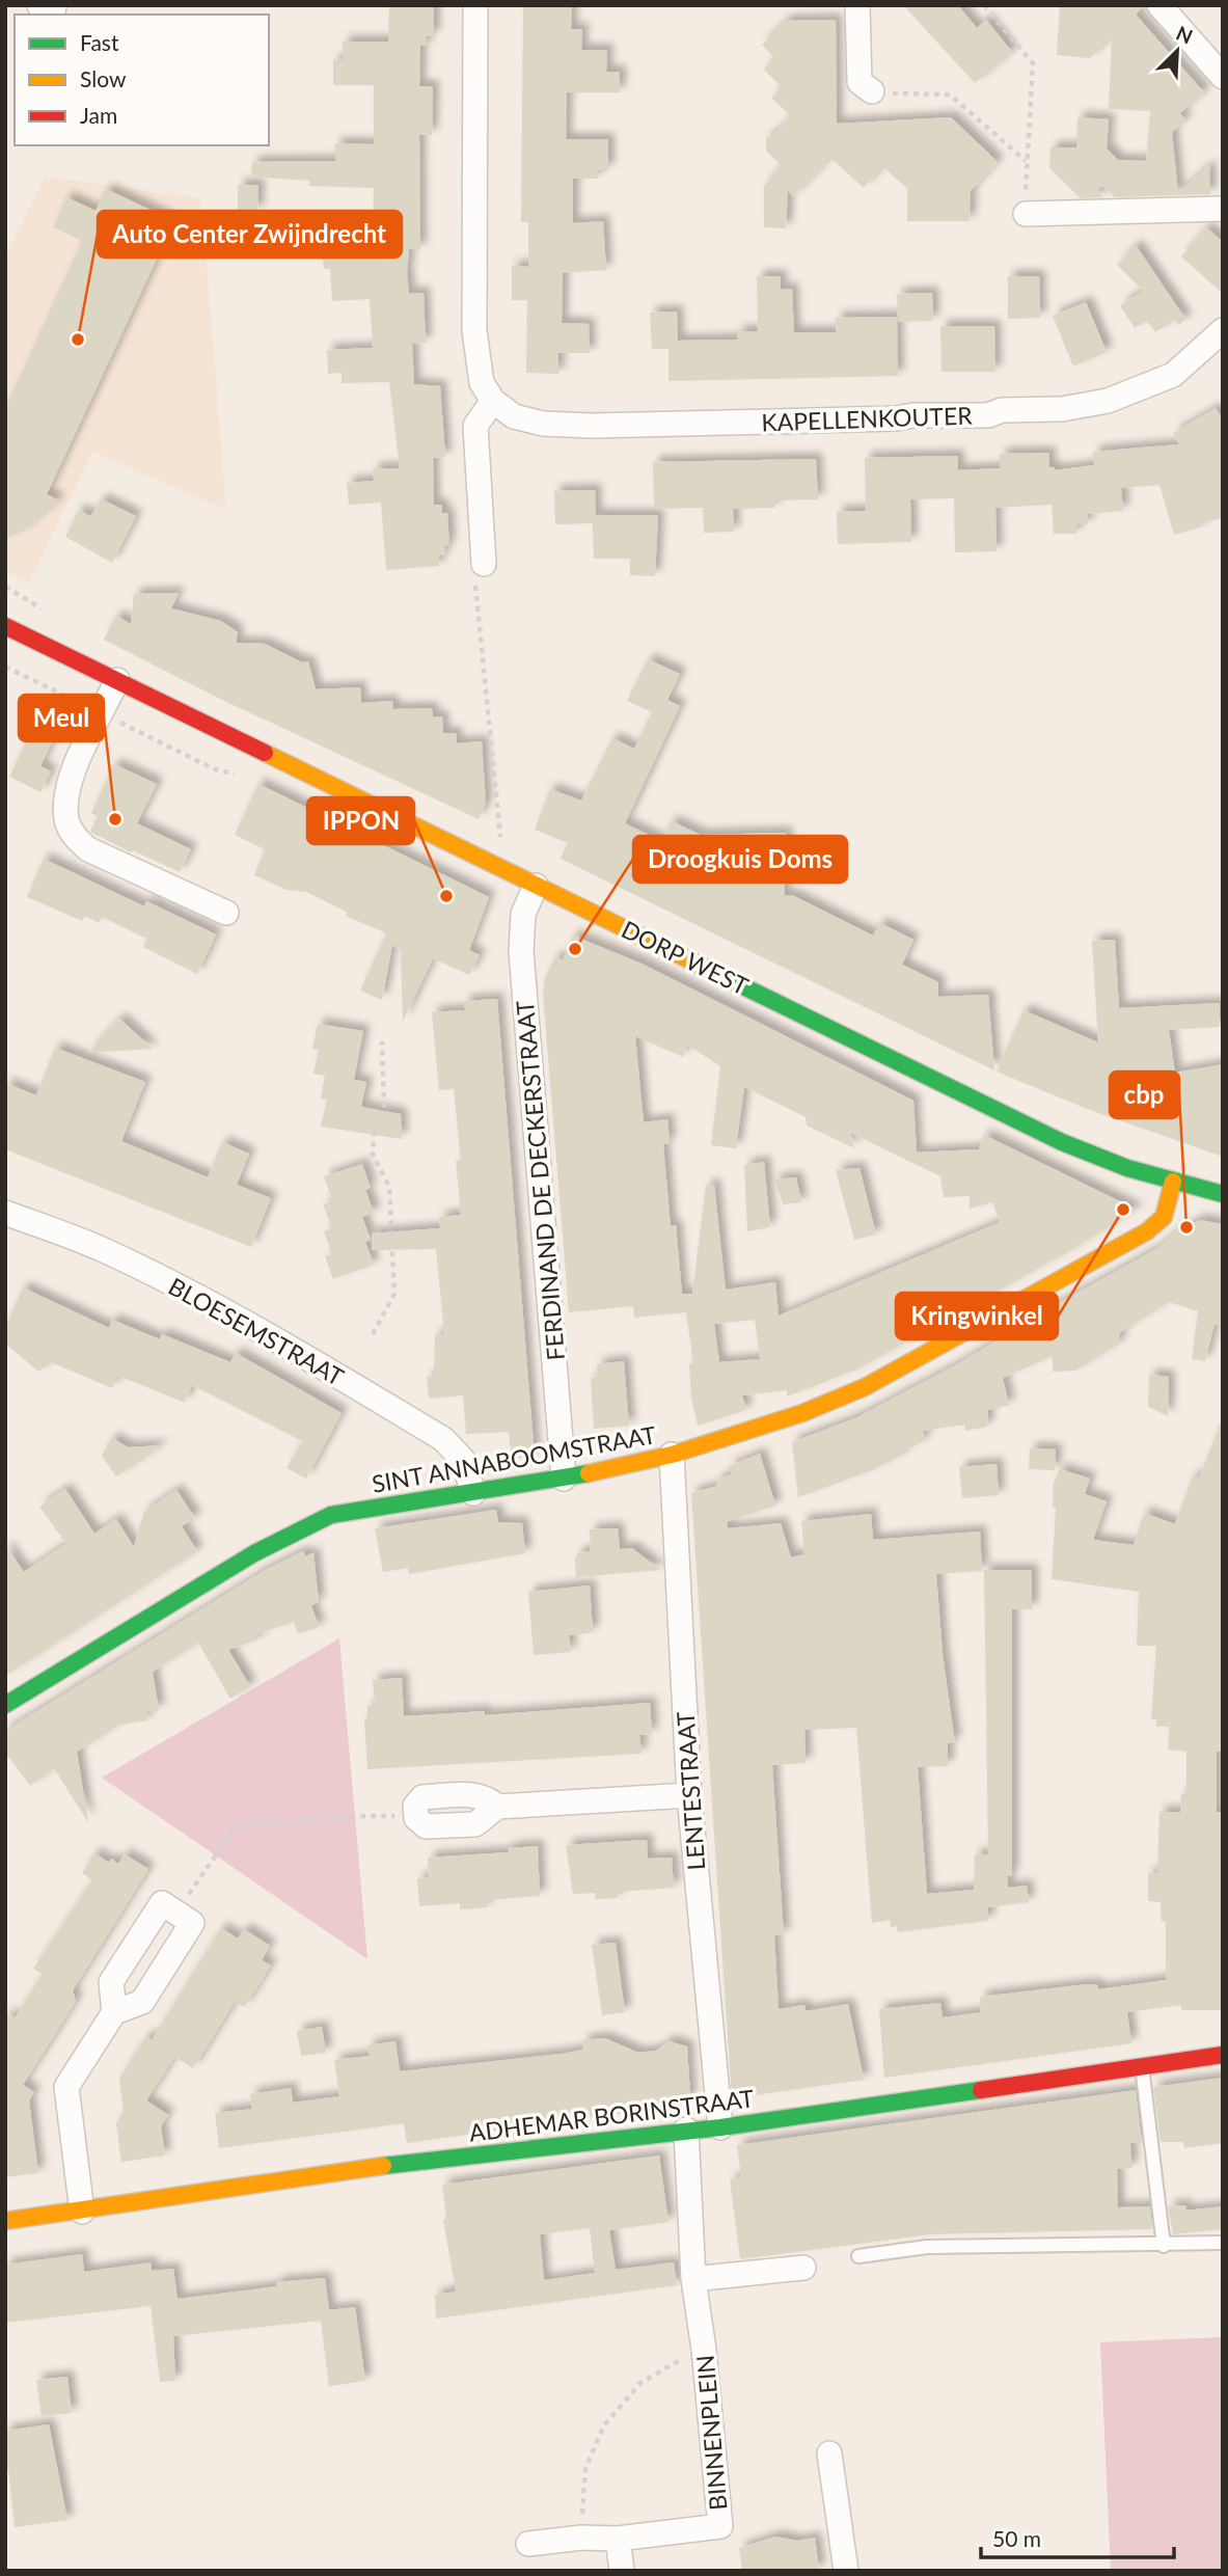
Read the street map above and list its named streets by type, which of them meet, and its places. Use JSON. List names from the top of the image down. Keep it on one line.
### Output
{"streets":{"street":["KAPELLENKOUTER","DORP WEST","FERDINAND DE DECKERSTRAAT","BLOESEMSTRAAT","SINT ANNABOOMSTRAAT","LENTESTRAAT","ADHEMAR BORINSTRAAT","BINNENPLEIN"]},"crossings":[["DORP WEST","FERDINAND DE DECKERSTRAAT"],["DORP WEST","SINT ANNABOOMSTRAAT"],["FERDINAND DE DECKERSTRAAT","SINT ANNABOOMSTRAAT"],["BLOESEMSTRAAT","SINT ANNABOOMSTRAAT"],["SINT ANNABOOMSTRAAT","LENTESTRAAT"],["LENTESTRAAT","ADHEMAR BORINSTRAAT"],["ADHEMAR BORINSTRAAT","BINNENPLEIN"]],"places":["Auto Center Zwijndrecht","Meul","IPPON","Droogkuis Doms","Kringwinkel","cbp"],"legend":["Fast","Slow","Jam"],"scale_bar":"50 m","north":"top right"}
